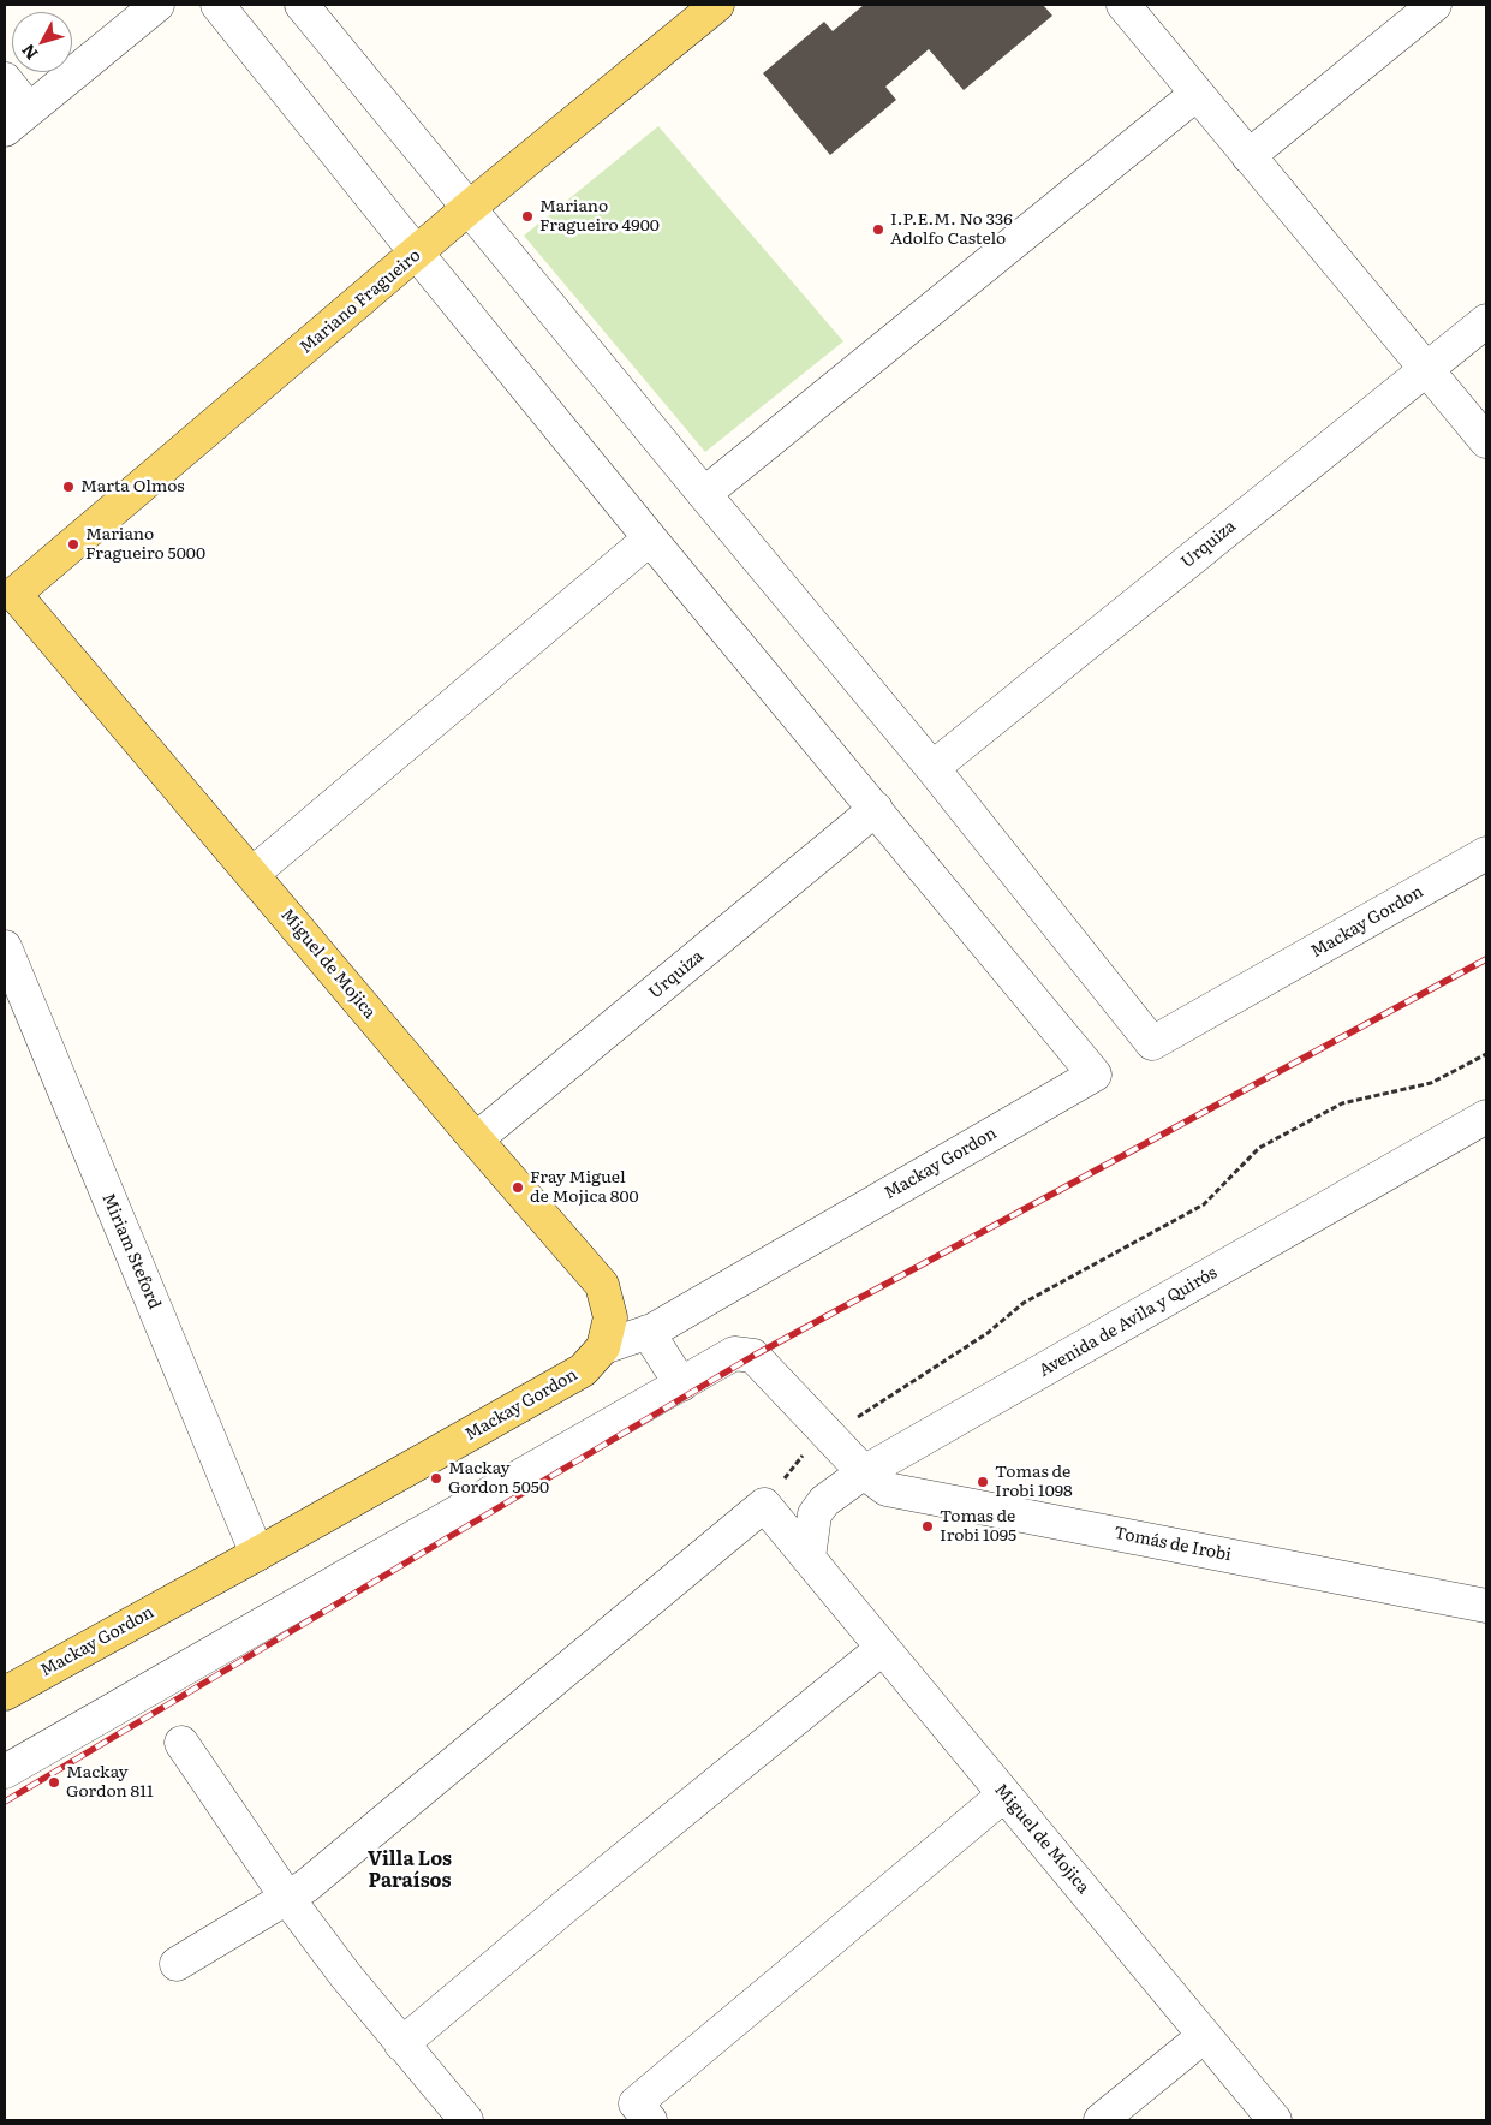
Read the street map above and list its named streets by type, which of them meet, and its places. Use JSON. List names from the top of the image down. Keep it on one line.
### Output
{"streets":{"main road":["Mariano Fragueiro","Mackay Gordon","Miguel de Mojica"],"street":["Urquiza","Miriam Steford","Avenida de Avila y Quirós","Tomás de Irobi"]},"crossings":[["Mariano Fragueiro","Miguel de Mojica"],["Urquiza","Mackay Gordon"],["Urquiza","Miguel de Mojica"],["Mackay Gordon","Miguel de Mojica"],["Mackay Gordon","Miriam Steford"],["Miguel de Mojica","Avenida de Avila y Quirós"],["Avenida de Avila y Quirós","Tomás de Irobi"]],"districts":["Villa Los Paraísos"],"places":["Mariano Fragueiro 4900","I.P.E.M. No 336 Adolfo Castelo","Marta Olmos","Mariano Fragueiro 5000","Fray Miguel de Mojica 800","Mackay Gordon 5050","Tomas de Irobi 1098","Tomas de Irobi 1095","Mackay Gordon 811"],"north":"bottom left"}
